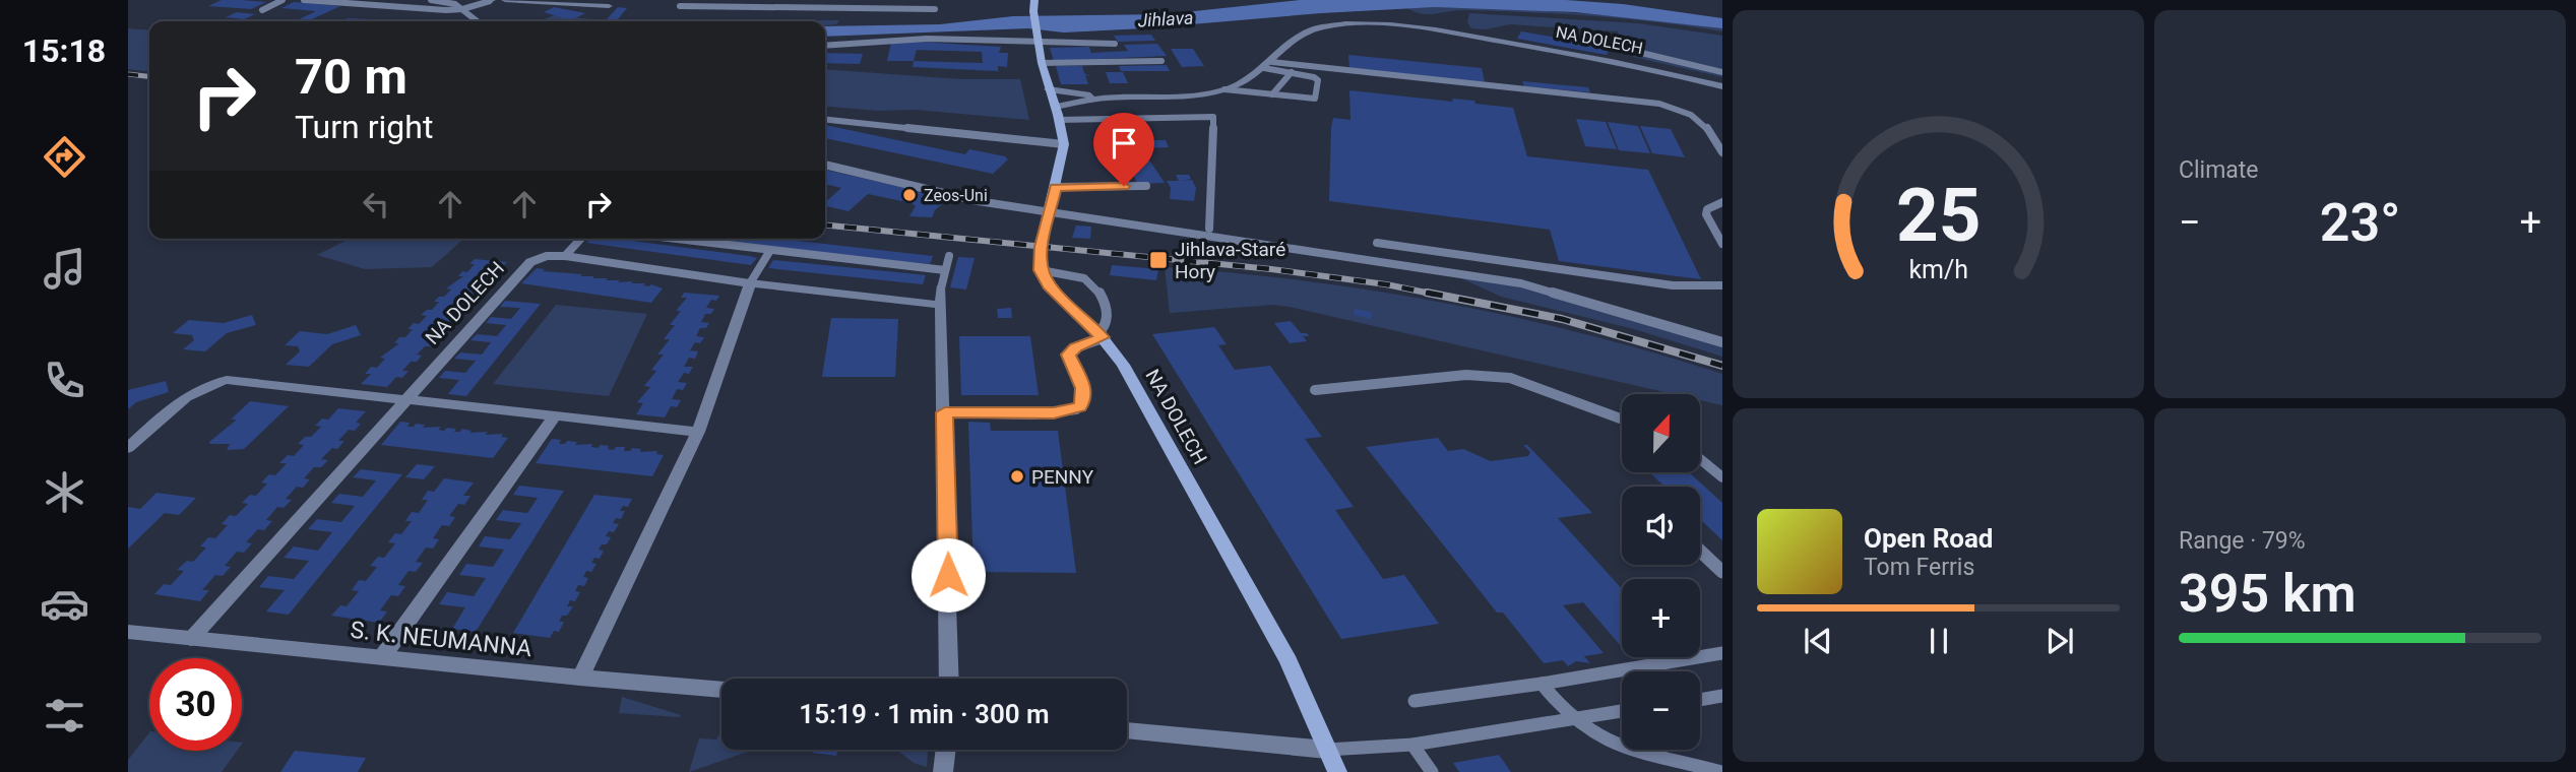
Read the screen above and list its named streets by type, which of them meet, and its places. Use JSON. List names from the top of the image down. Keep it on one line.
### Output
{"streets":{"main road":["NA DOLECH"],"street":["S. K. NEUMANNA"]},"crossings":[["NA DOLECH","S. K. NEUMANNA"]],"water":["Jihlava"],"places":{"other":["Zeos-Uni","PENNY"],"transit":["Jihlava-Staré Hory"]},"north":"top","page":{"tabs":"15:18","tile":["Climate",["Range · 79%","395 km"]],"turn":["70 m","Turn right"],"heat":["−","23°","+"],"map_buttons":["+","−"],"song":["Open Road","Tom Ferris"],"limit":"30","trip":"15:19 · 1 min · 300 m","gauge":["25","km/h"]}}
